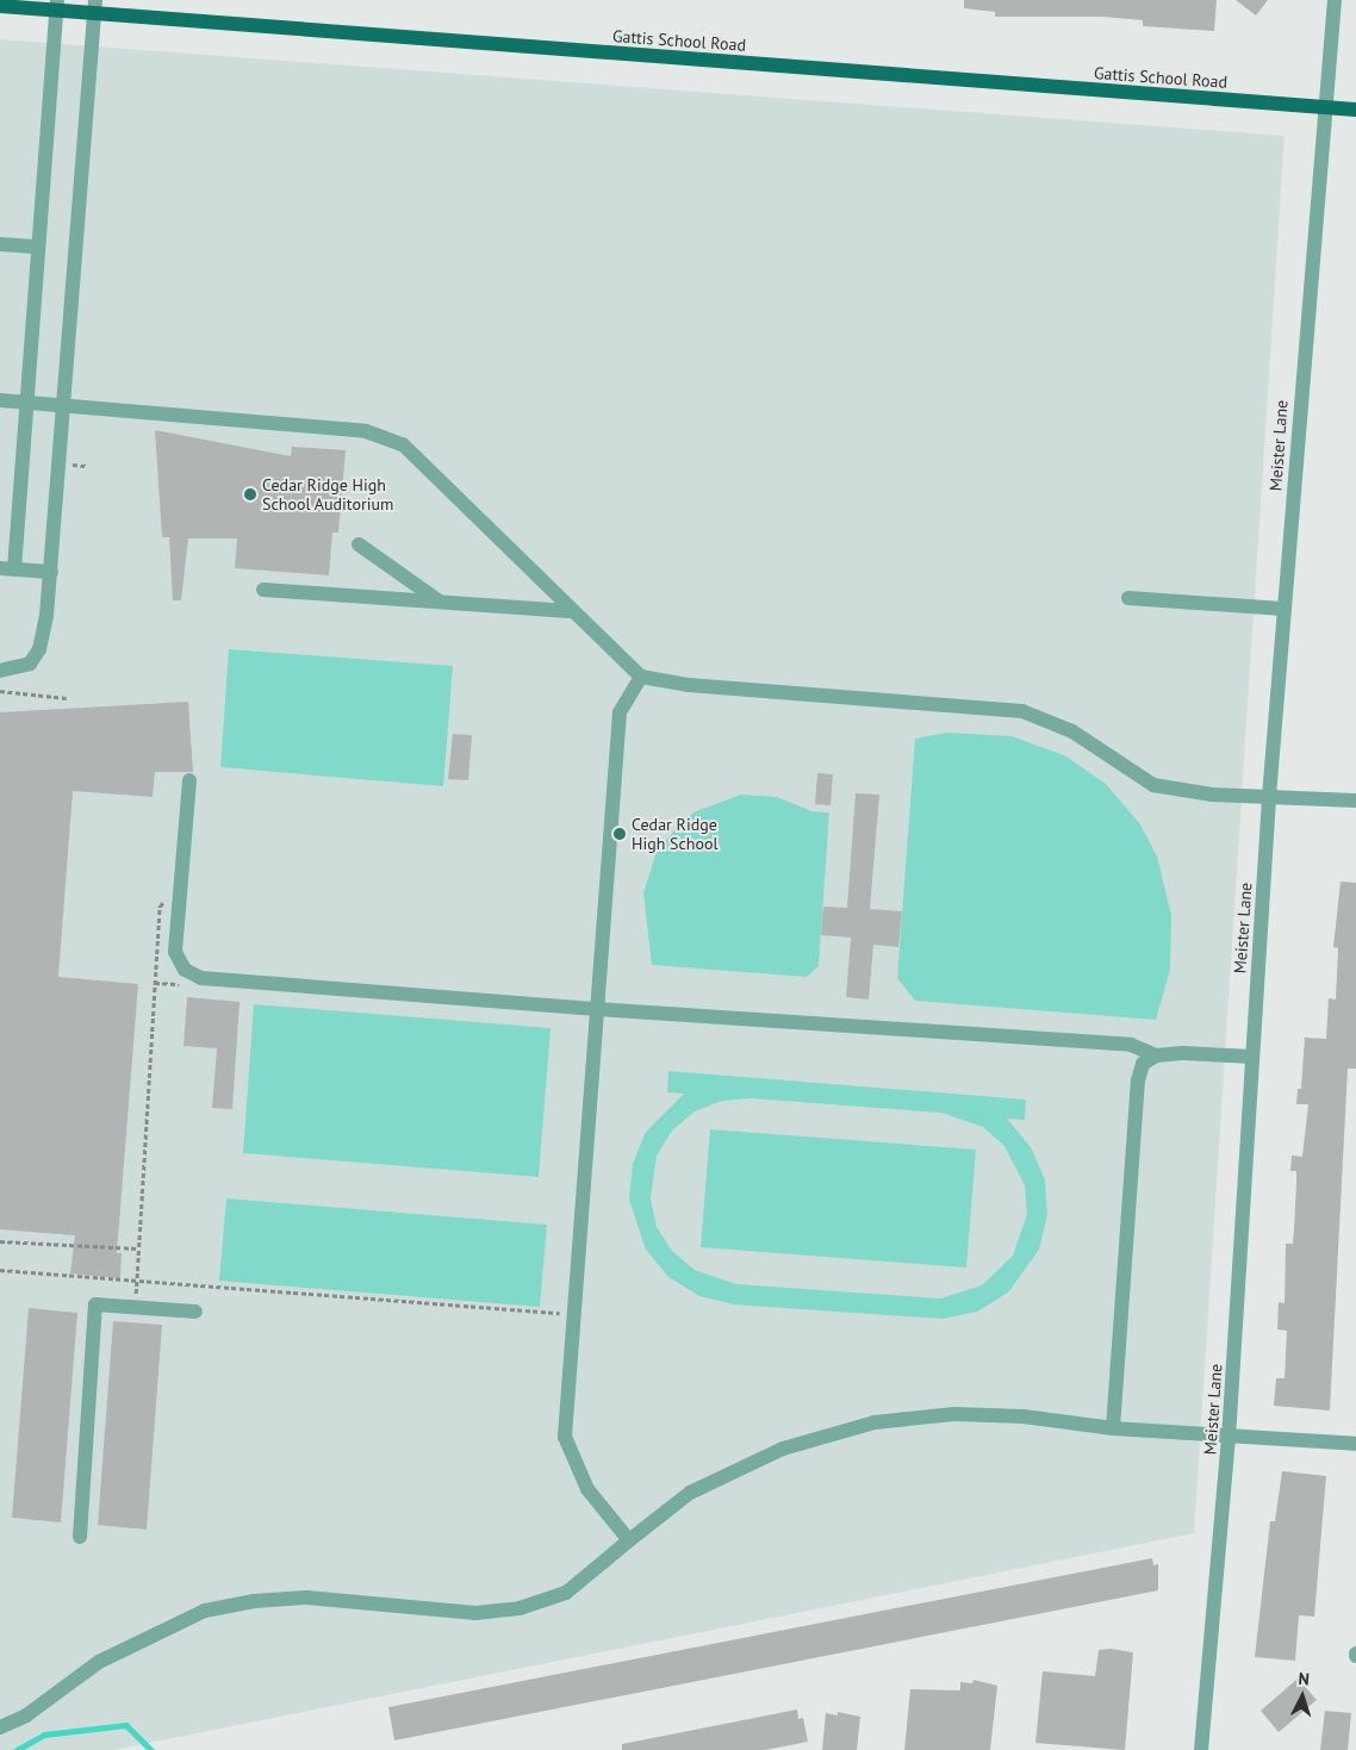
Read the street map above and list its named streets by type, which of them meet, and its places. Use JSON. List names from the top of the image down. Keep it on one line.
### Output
{"streets":{"main road":["Gattis School Road"],"street":["Meister Lane"]},"crossings":[["Gattis School Road","Meister Lane"]],"places":["Cedar Ridge High School Auditorium","Cedar Ridge High School"],"north":"top"}
